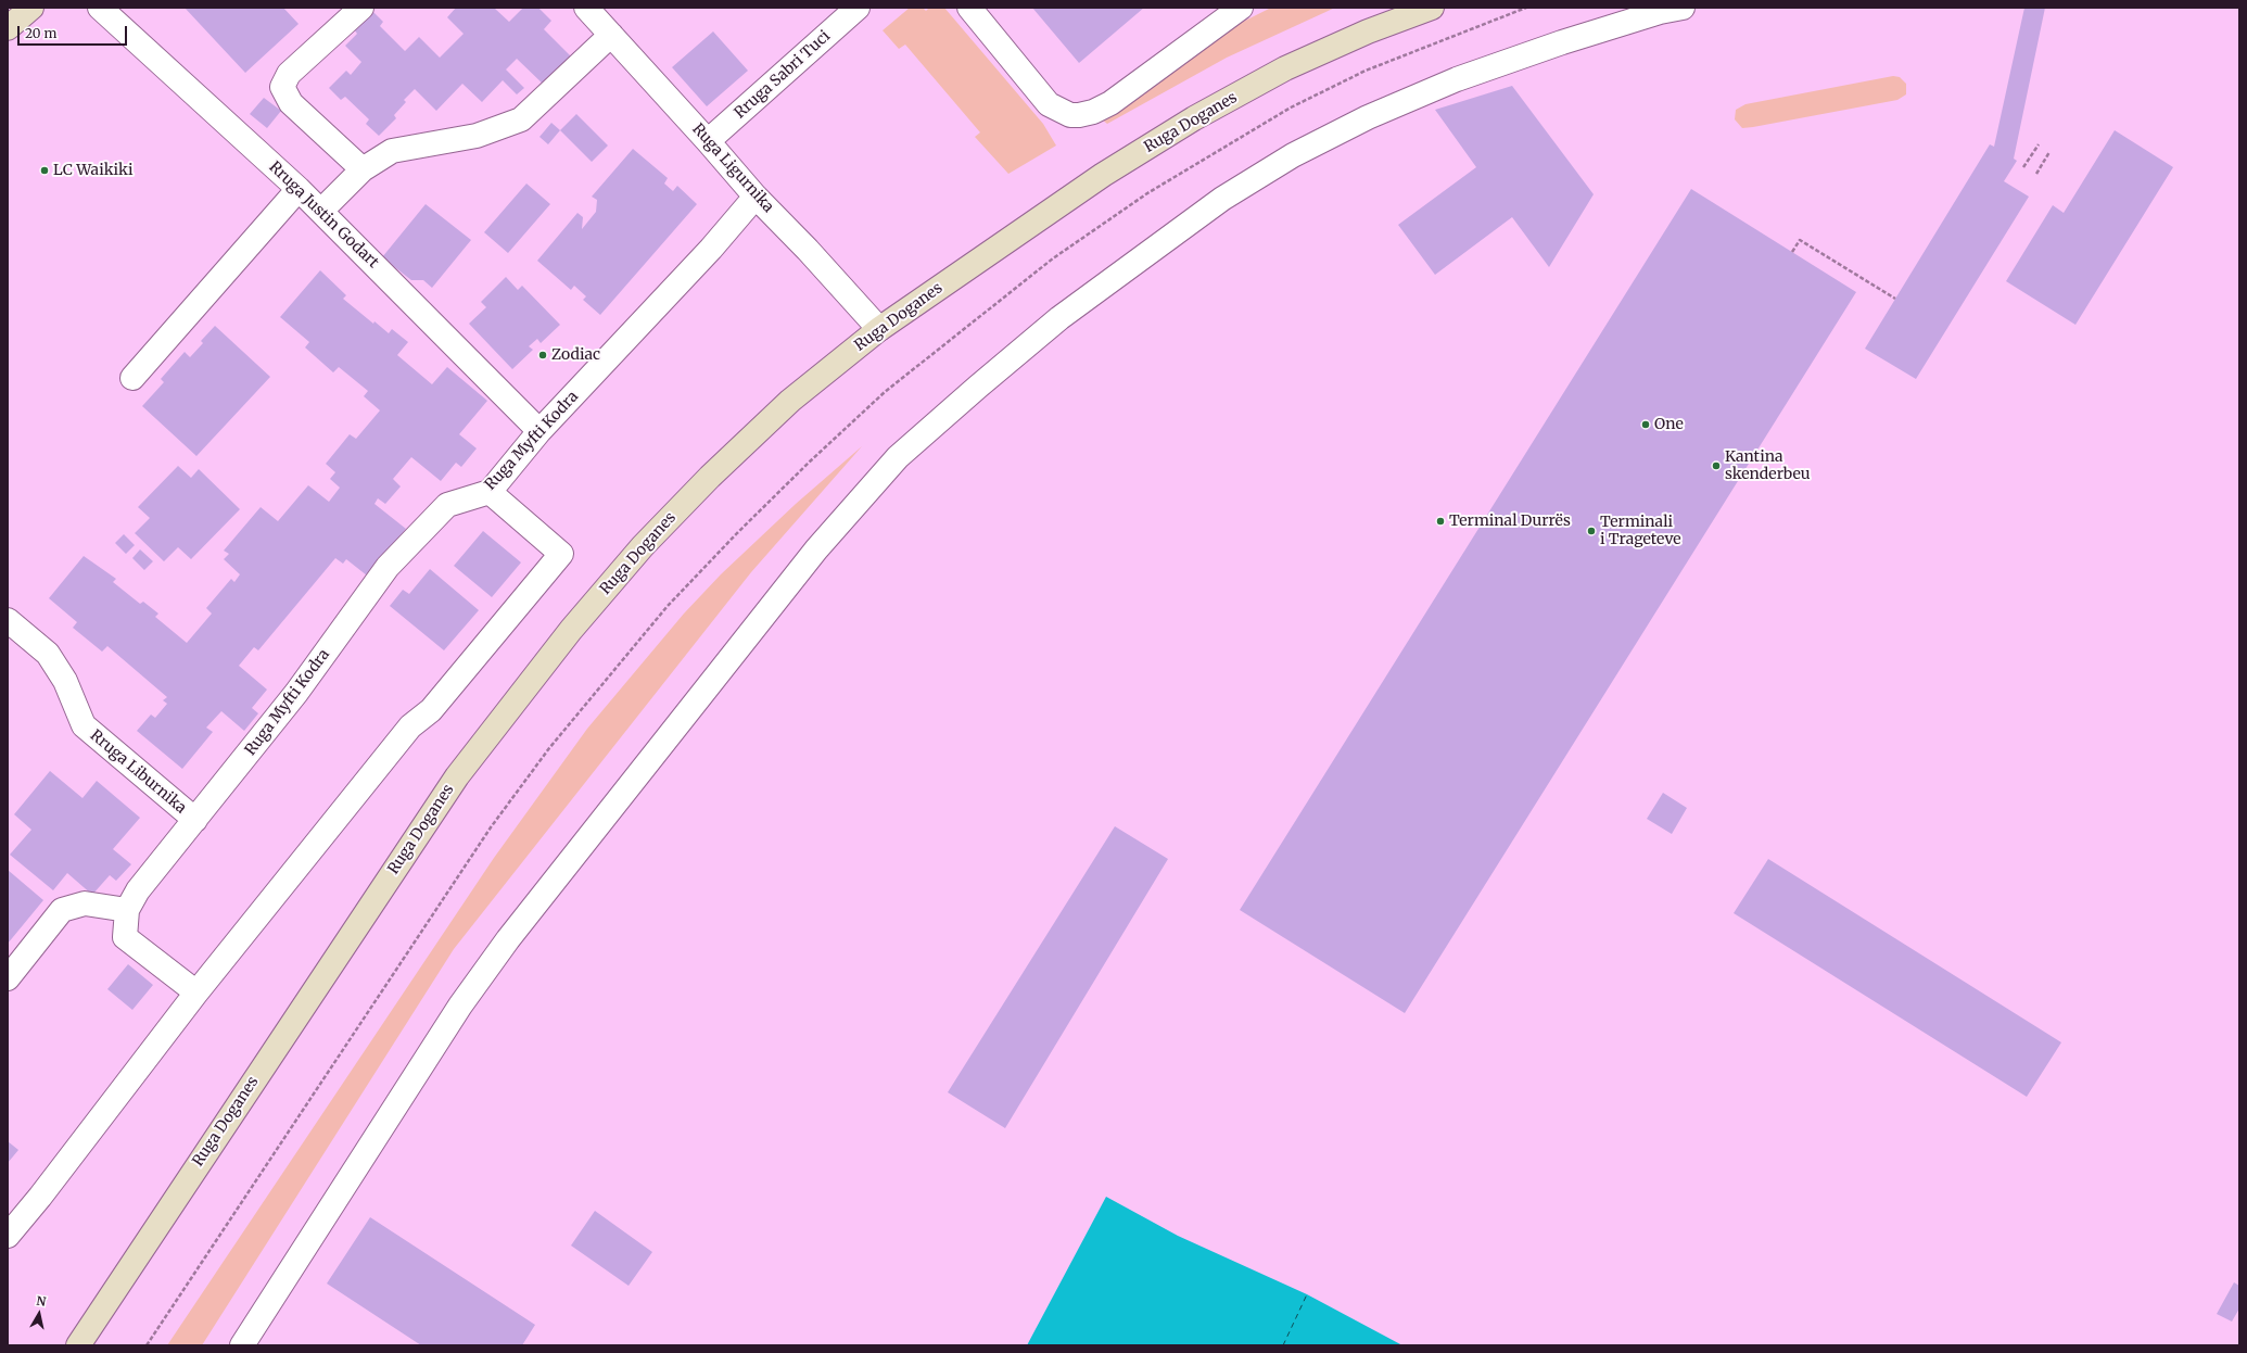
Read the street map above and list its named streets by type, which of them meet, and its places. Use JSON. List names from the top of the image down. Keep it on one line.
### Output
{"streets":{"main road":["Ruga Doganes"],"street":["Rruga Sabri Tuci","Ruga Ligurnika","Rruga Justin Godart","Ruga Myfti Kodra","Rruga Liburnika"]},"crossings":[["Rruga Sabri Tuci","Ruga Ligurnika"],["Ruga Doganes","Ruga Ligurnika"],["Ruga Ligurnika","Ruga Myfti Kodra"],["Rruga Justin Godart","Ruga Myfti Kodra"],["Ruga Myfti Kodra","Rruga Liburnika"]],"places":["LC Waikiki","Zodiac","One","Kantina skenderbeu","Terminal Durrës","Terminali i Trageteve"],"scale_bar":"20 m","north":"top"}
